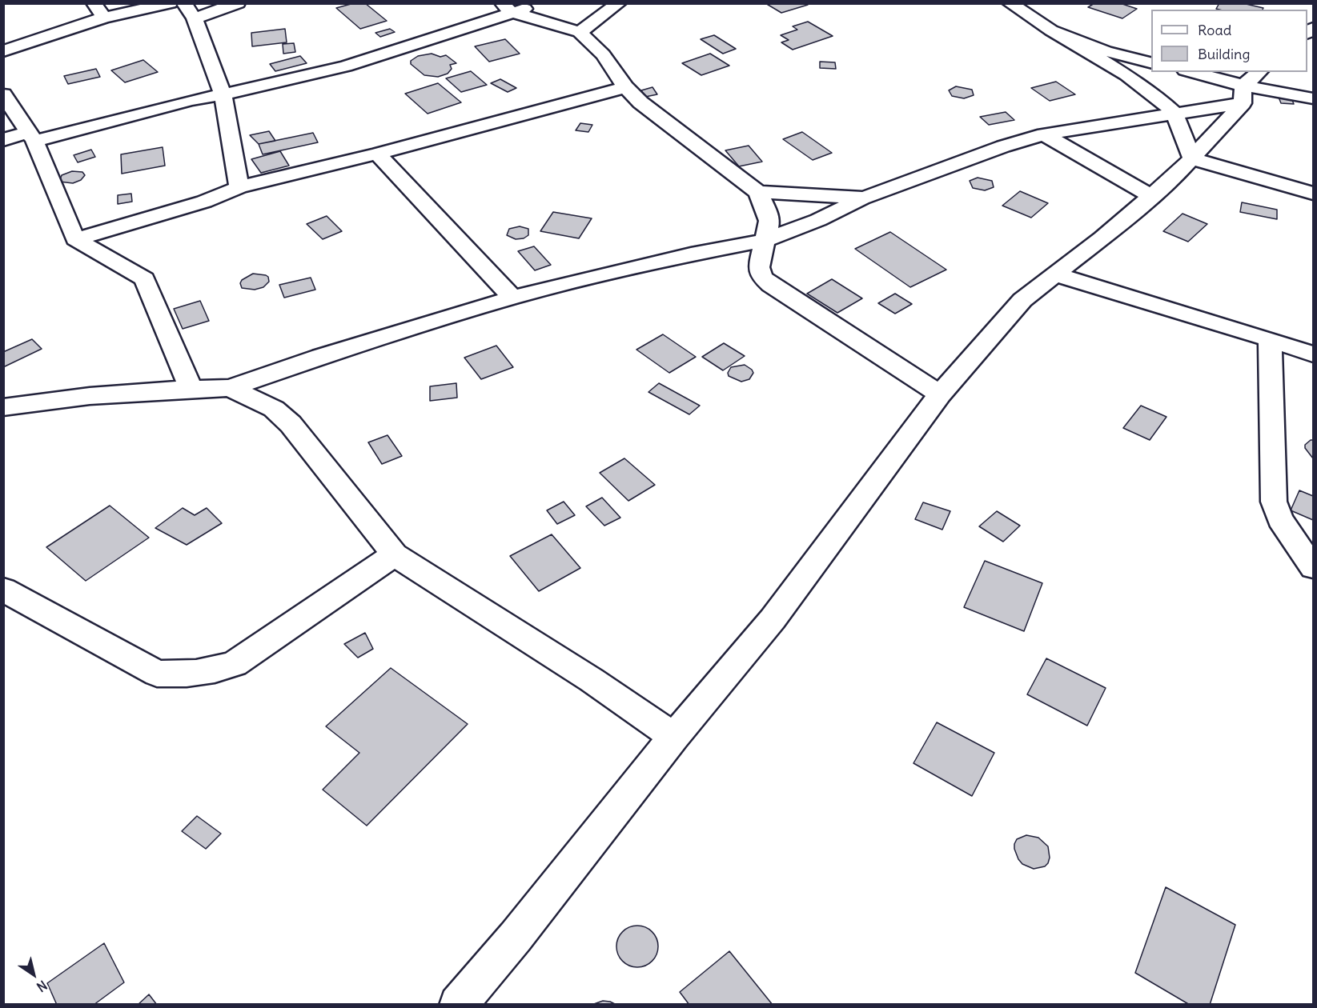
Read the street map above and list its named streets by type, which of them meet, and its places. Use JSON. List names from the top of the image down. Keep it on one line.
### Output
{"legend":["Road","Building"],"north":"bottom right"}
